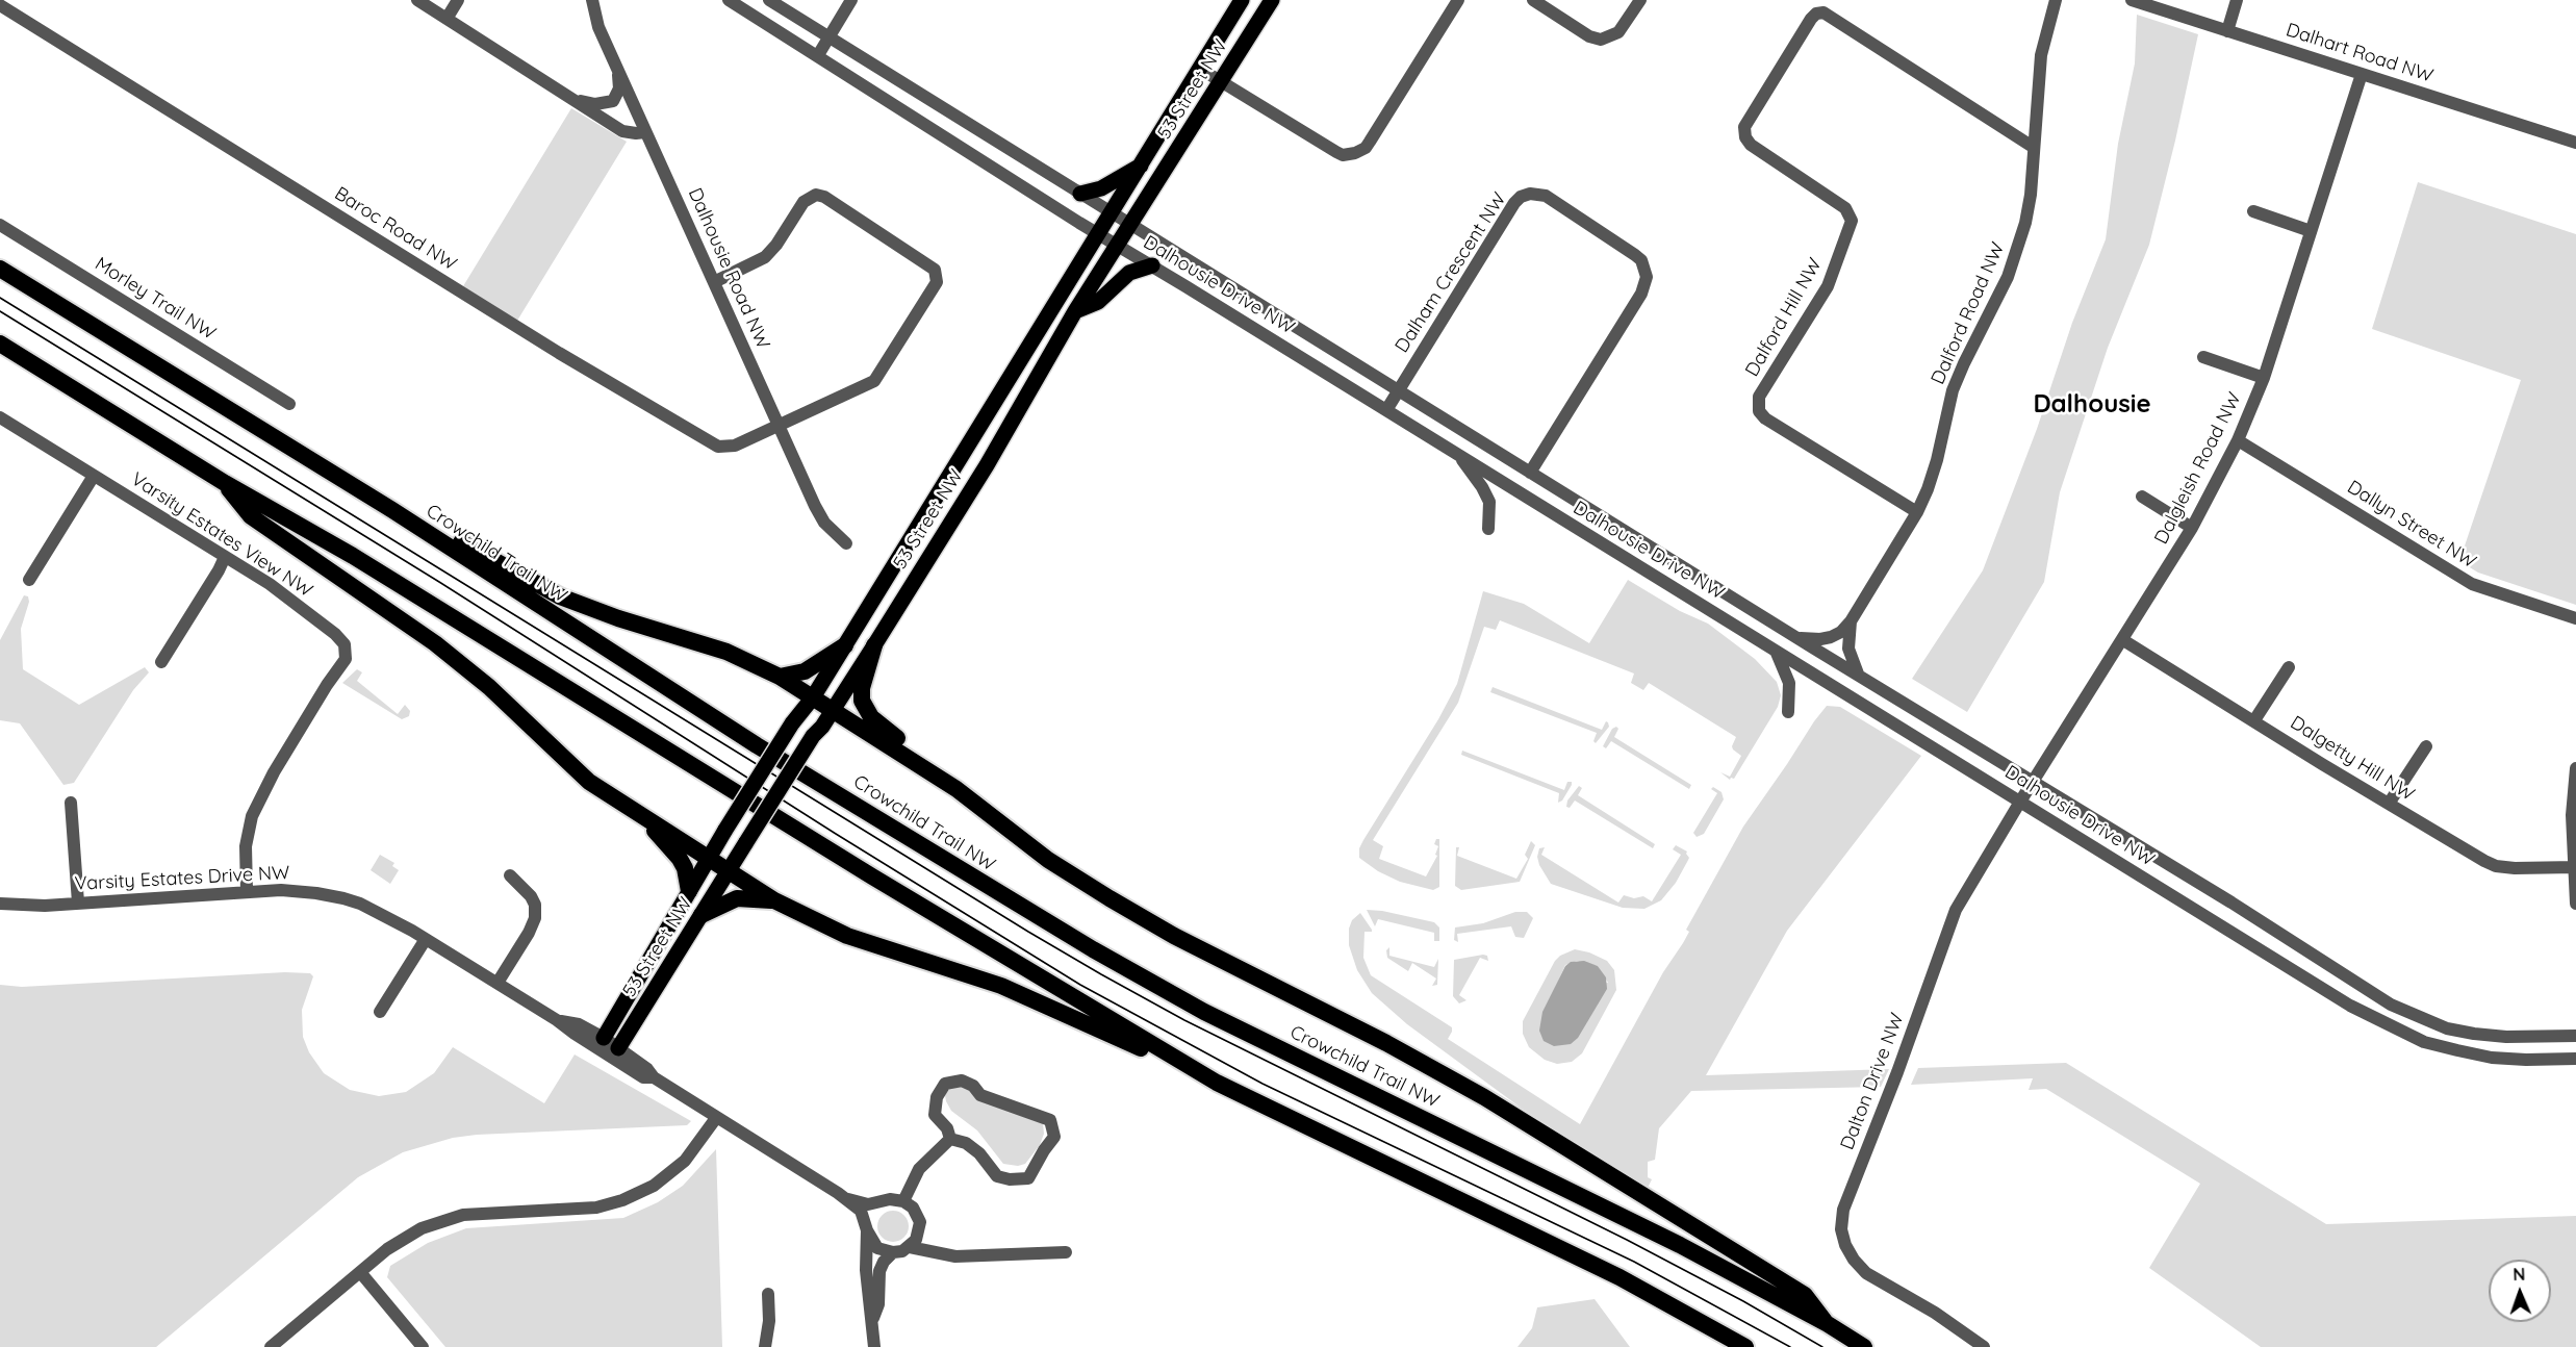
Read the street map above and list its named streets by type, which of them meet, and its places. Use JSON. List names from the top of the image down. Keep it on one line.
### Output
{"streets":{"highway":["Crowchild Trail NW"],"main road":["53 Street NW"],"street":["Dalhart Road NW","Baroc Road NW","Dalhousie Road NW","Dalham Crescent NW","Dalhousie Drive NW","Morley Trail NW","Dalford Road NW","Dalford Hill NW","Dalgleish Road NW","Dallyn Street NW","Varsity Estates View NW","Dalgetty Hill NW","Varsity Estates Drive NW","Dalton Drive NW"]},"crossings":[["Dalhart Road NW","Dalgleish Road NW"],["53 Street NW","Dalhousie Drive NW"],["53 Street NW","Varsity Estates Drive NW"],["Baroc Road NW","Dalhousie Road NW"],["Dalham Crescent NW","Dalhousie Drive NW"],["Dalhousie Drive NW","Dalgleish Road NW"],["Dalhousie Drive NW","Dalton Drive NW"],["Dalford Road NW","Dalford Hill NW"],["Dalgleish Road NW","Dallyn Street NW"],["Dalgleish Road NW","Dalgetty Hill NW"],["Dalgleish Road NW","Dalton Drive NW"],["Varsity Estates View NW","Varsity Estates Drive NW"]],"districts":["Dalhousie"],"north":"top"}
